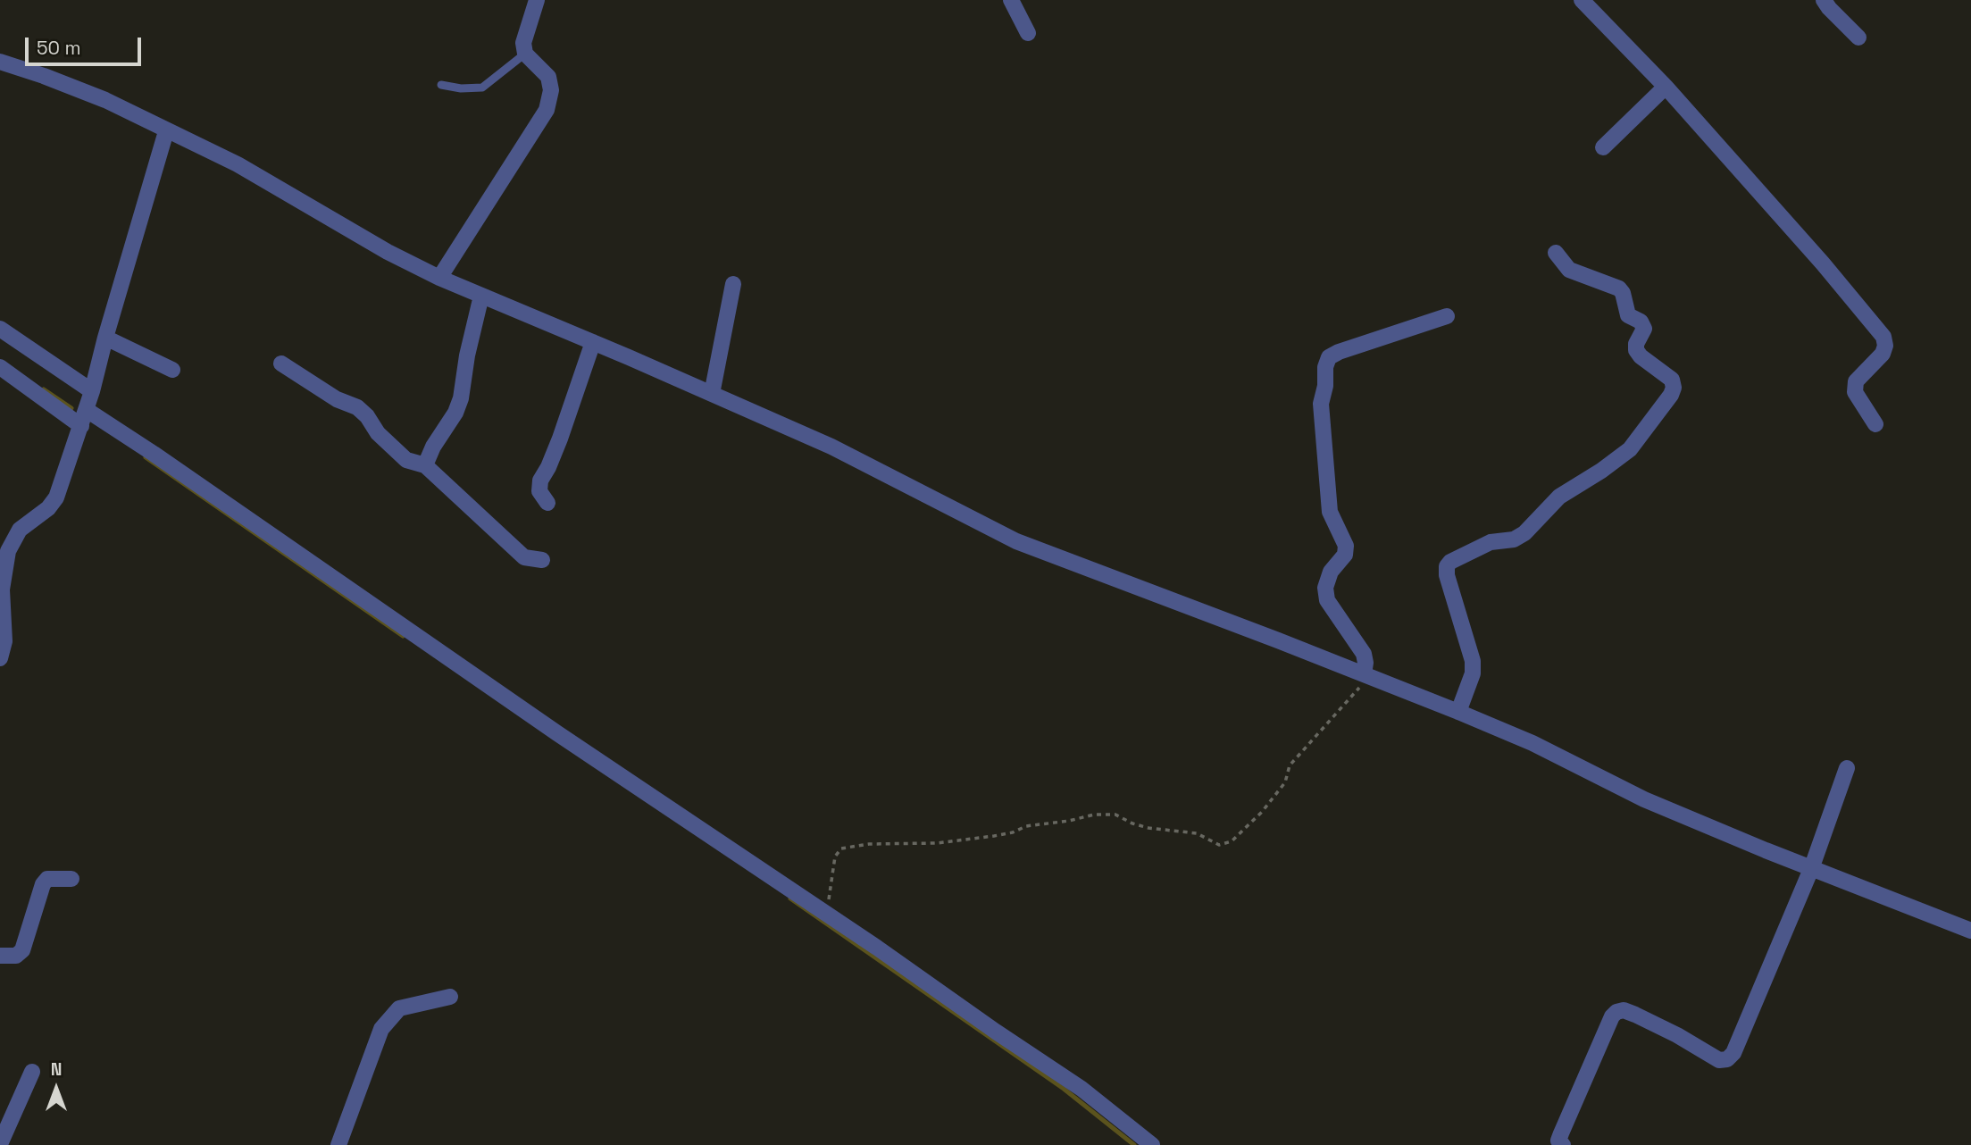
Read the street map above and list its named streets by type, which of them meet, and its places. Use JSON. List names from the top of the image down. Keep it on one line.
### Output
{"scale_bar":"50 m","north":"top"}
